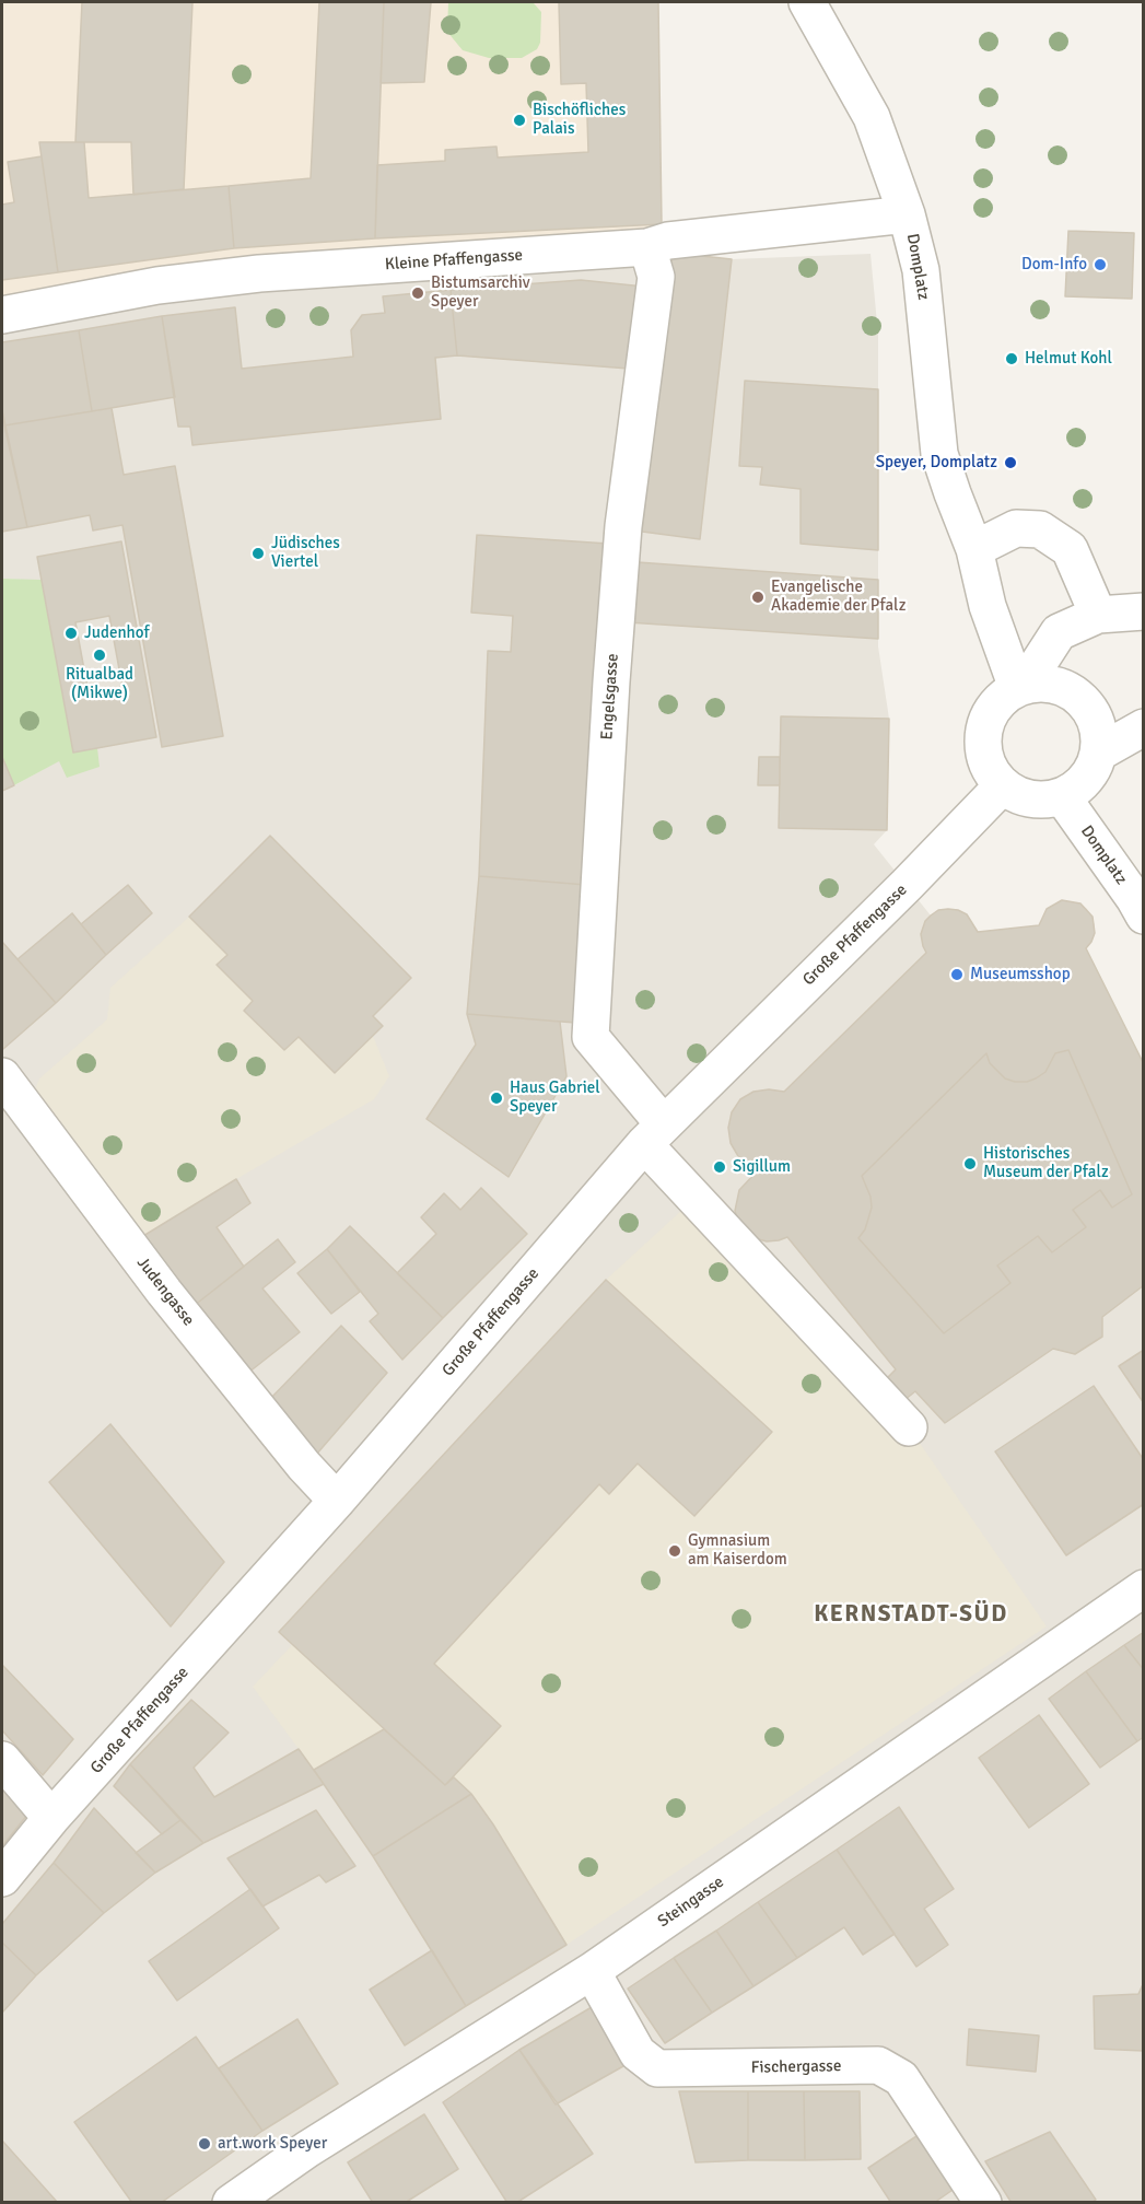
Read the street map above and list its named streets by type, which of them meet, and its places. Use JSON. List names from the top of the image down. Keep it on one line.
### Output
{"streets":{"street":["Kleine Pfaffengasse","Domplatz","Engelsgasse","Große Pfaffengasse","Judengasse","Steingasse","Fischergasse"]},"crossings":[["Kleine Pfaffengasse","Domplatz"],["Kleine Pfaffengasse","Engelsgasse"],["Domplatz","Große Pfaffengasse"],["Engelsgasse","Große Pfaffengasse"],["Große Pfaffengasse","Judengasse"],["Steingasse","Fischergasse"]],"districts":["KERNSTADT-SÜD"],"places":["Bischöfliches Palais","Dom-Info","Bistumsarchiv Speyer","Helmut Kohl","Speyer, Domplatz","Jüdisches Viertel","Evangelische Akademie der Pfalz","Judenhof","Ritualbad (Mikwe)","Museumsshop","Haus Gabriel Speyer","Historisches Museum der Pfalz","Sigillum","Gymnasium am Kaiserdom","art.work Speyer"]}
